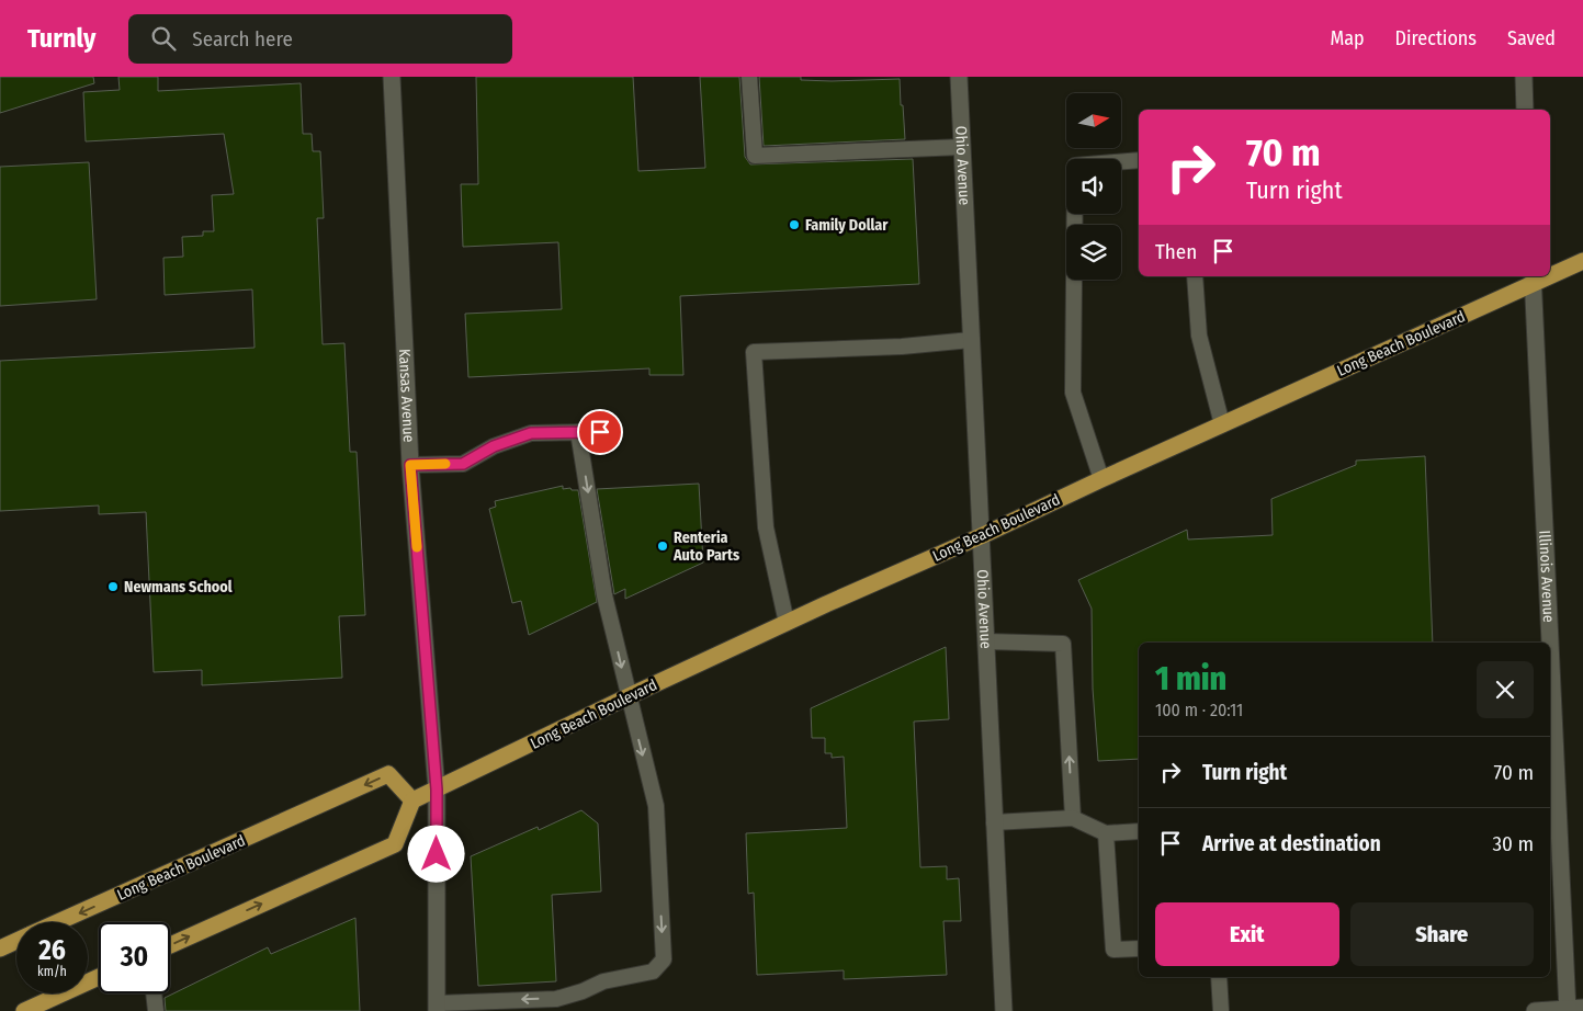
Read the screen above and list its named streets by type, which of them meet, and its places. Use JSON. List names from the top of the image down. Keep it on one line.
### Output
{"streets":{"main road":["Long Beach Boulevard"],"street":["Ohio Avenue","Kansas Avenue","Illinois Avenue"]},"crossings":[["Ohio Avenue","Long Beach Boulevard"],["Long Beach Boulevard","Kansas Avenue"],["Long Beach Boulevard","Illinois Avenue"]],"places":["Family Dollar","Renteria Auto Parts","Newmans School"],"north":"right","page":{"header":"Turnly","search":"Search here","nav":["Map","Directions","Saved"],"turn":["70 m","Turn right"],"then":"Then","heading":["1 min","100 m · 20:11"],"list":[{"name":"Turn right","value":"70 m"},{"name":"Arrive at destination","value":"30 m"}],"buttons":["Exit","Share"],"speed":"26 km/h","limit":"30"}}
